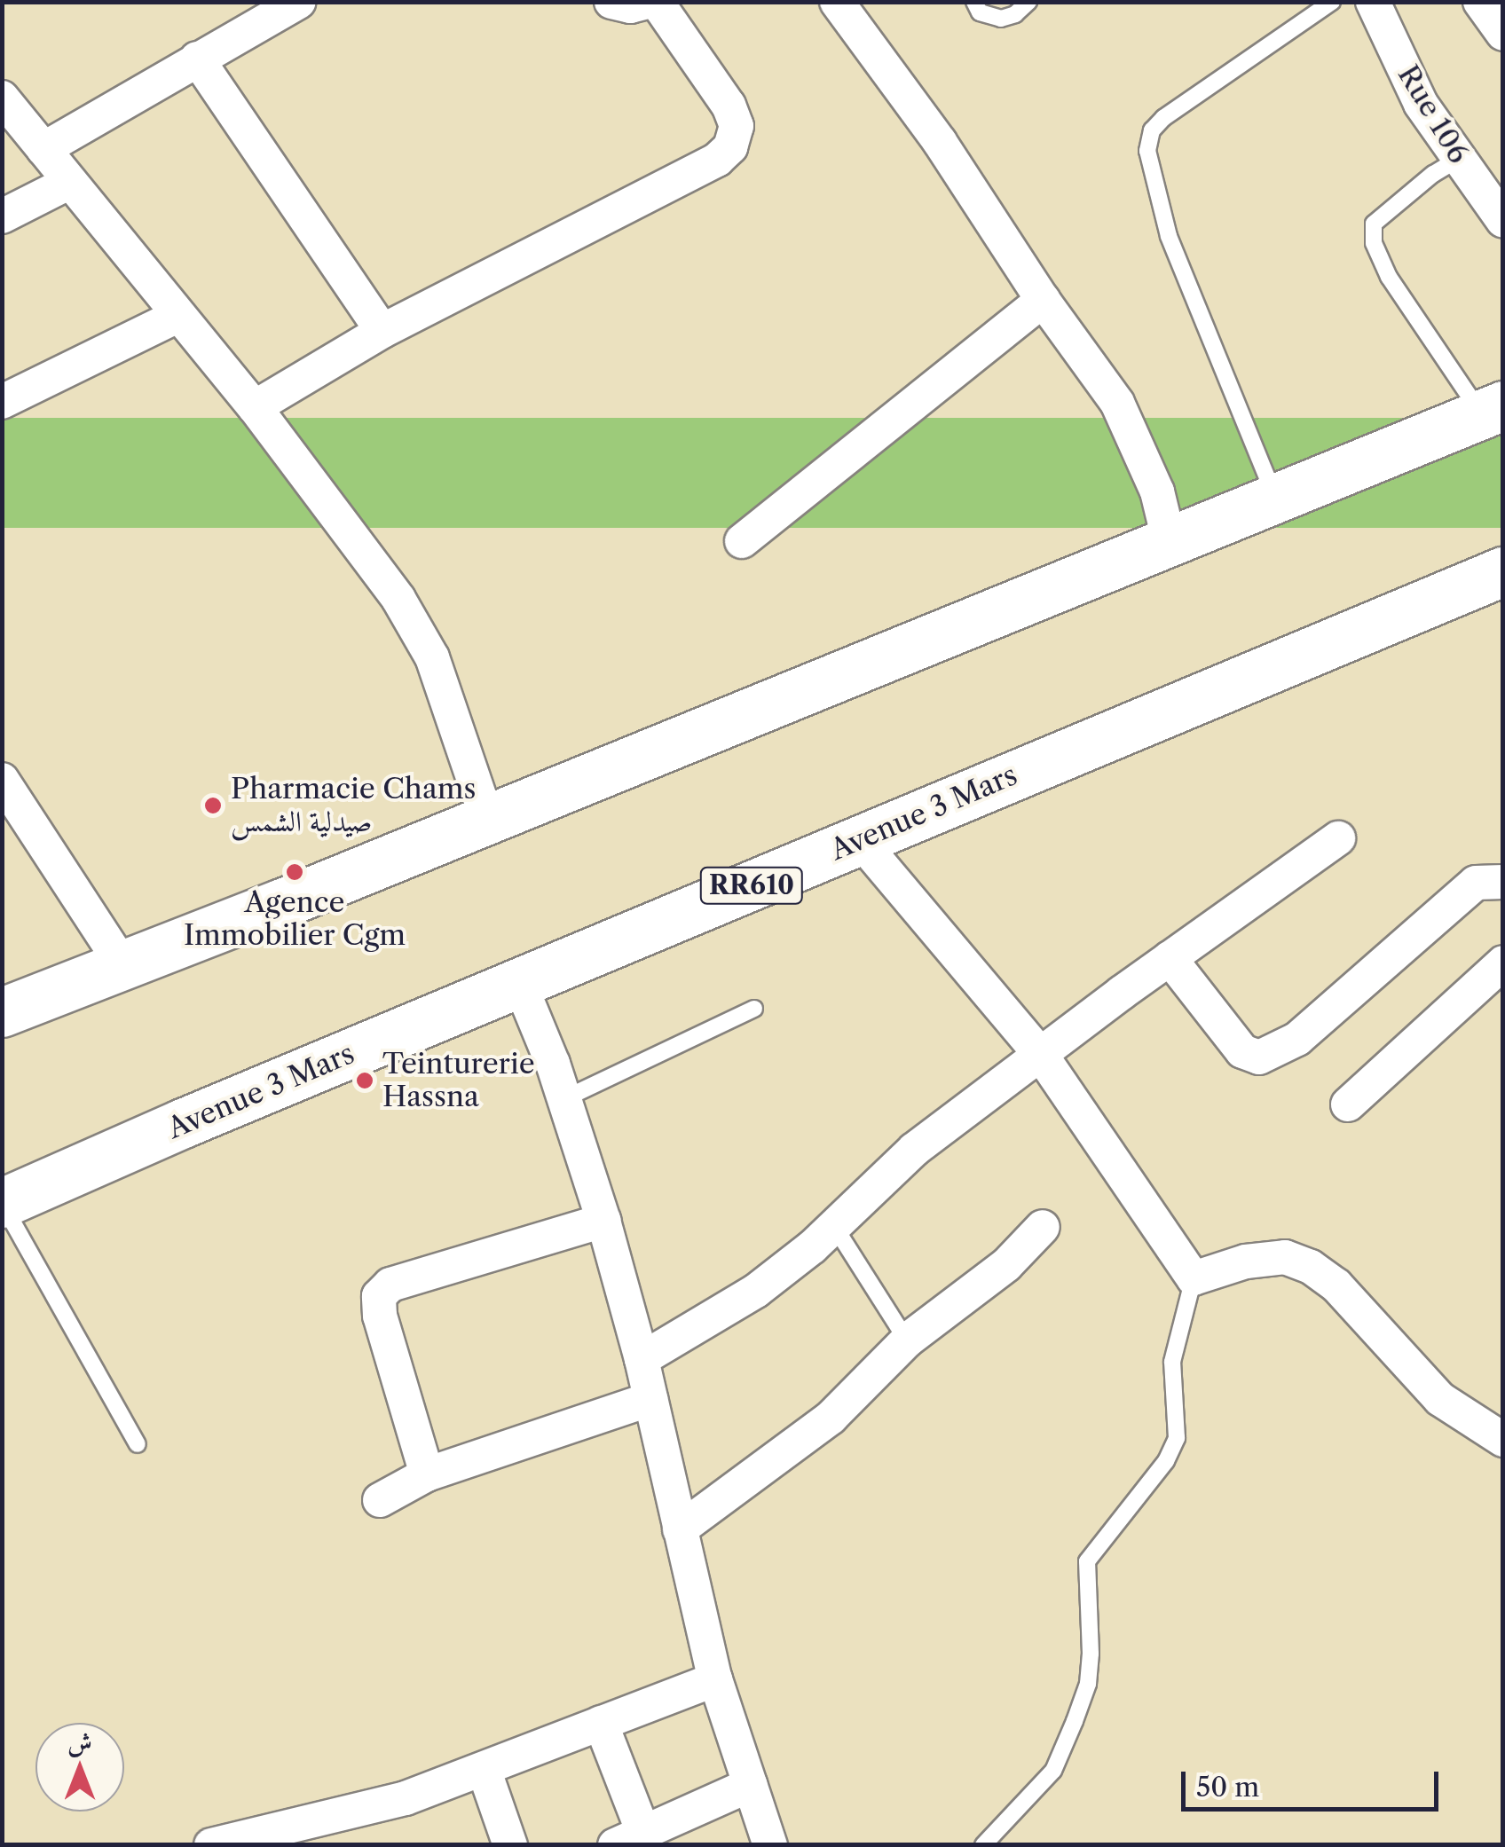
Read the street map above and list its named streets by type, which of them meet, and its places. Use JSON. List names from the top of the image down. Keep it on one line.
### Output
{"streets":{"main road":["Avenue 3 Mars","RR610"],"street":["Rue 106"]},"places":["Pharmacie Chams صيدلية الشمس","Agence Immobilier Cgm","Teinturerie Hassna"],"scale_bar":"50 m","north":"top"}
